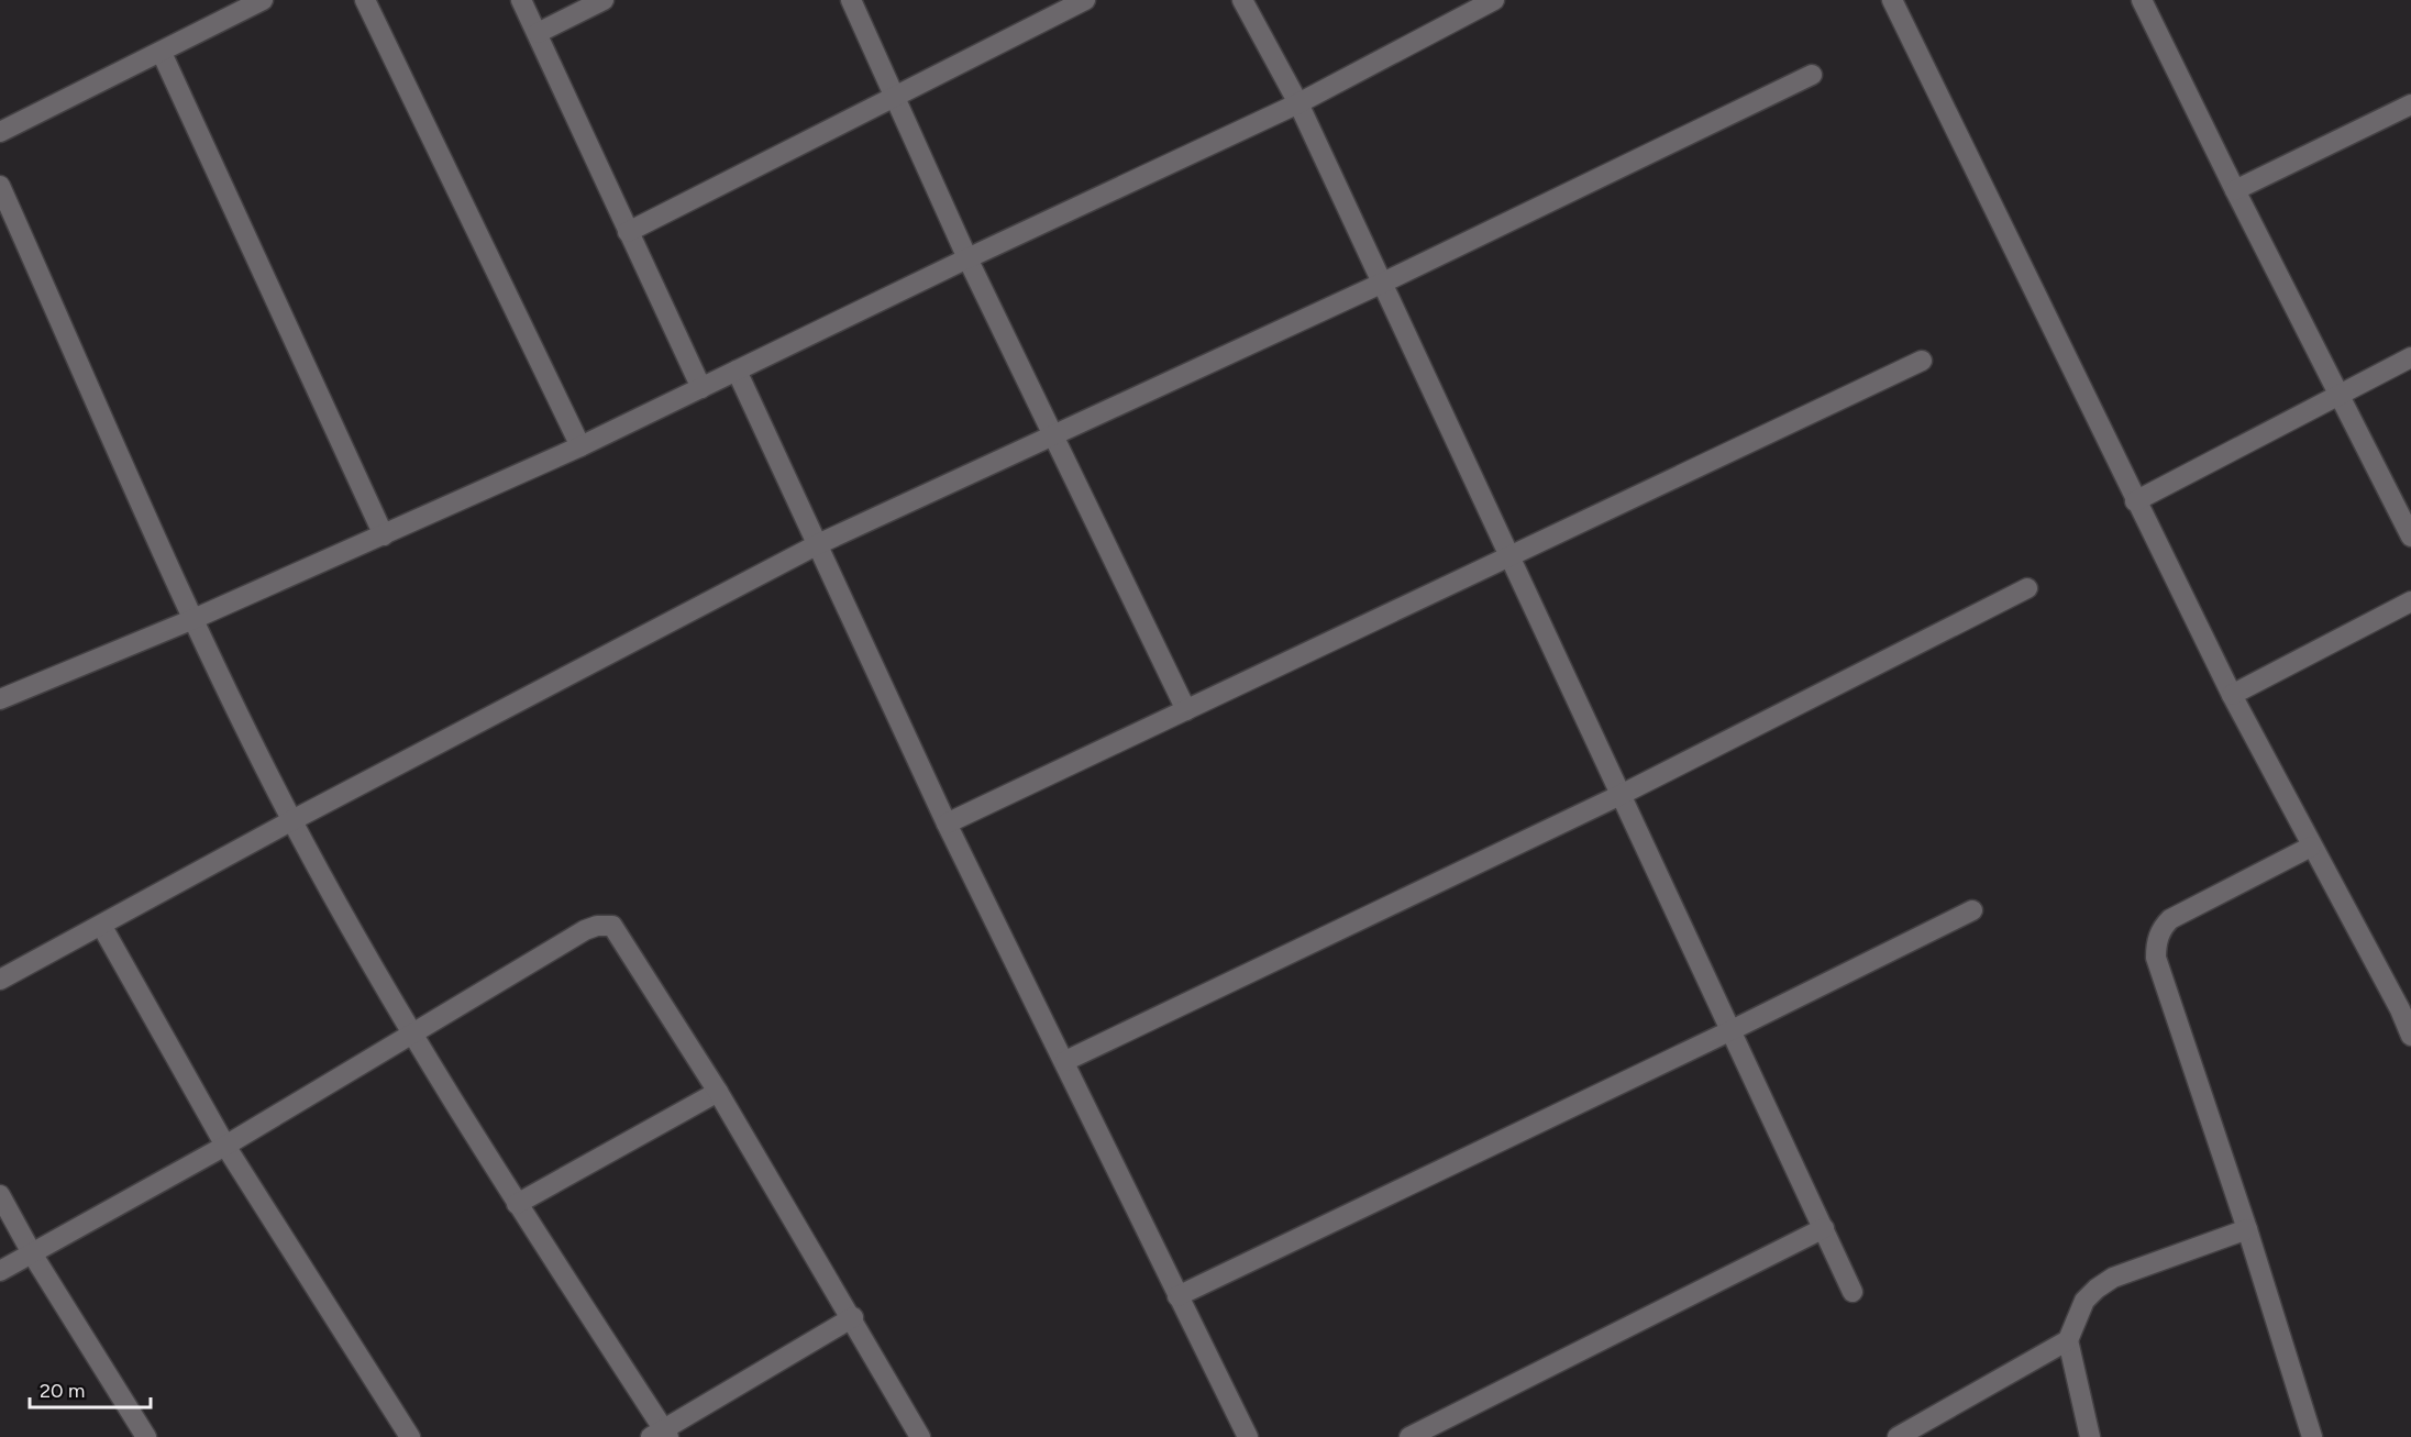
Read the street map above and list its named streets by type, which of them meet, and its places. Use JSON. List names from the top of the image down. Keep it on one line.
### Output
{"scale_bar":"20 m"}
